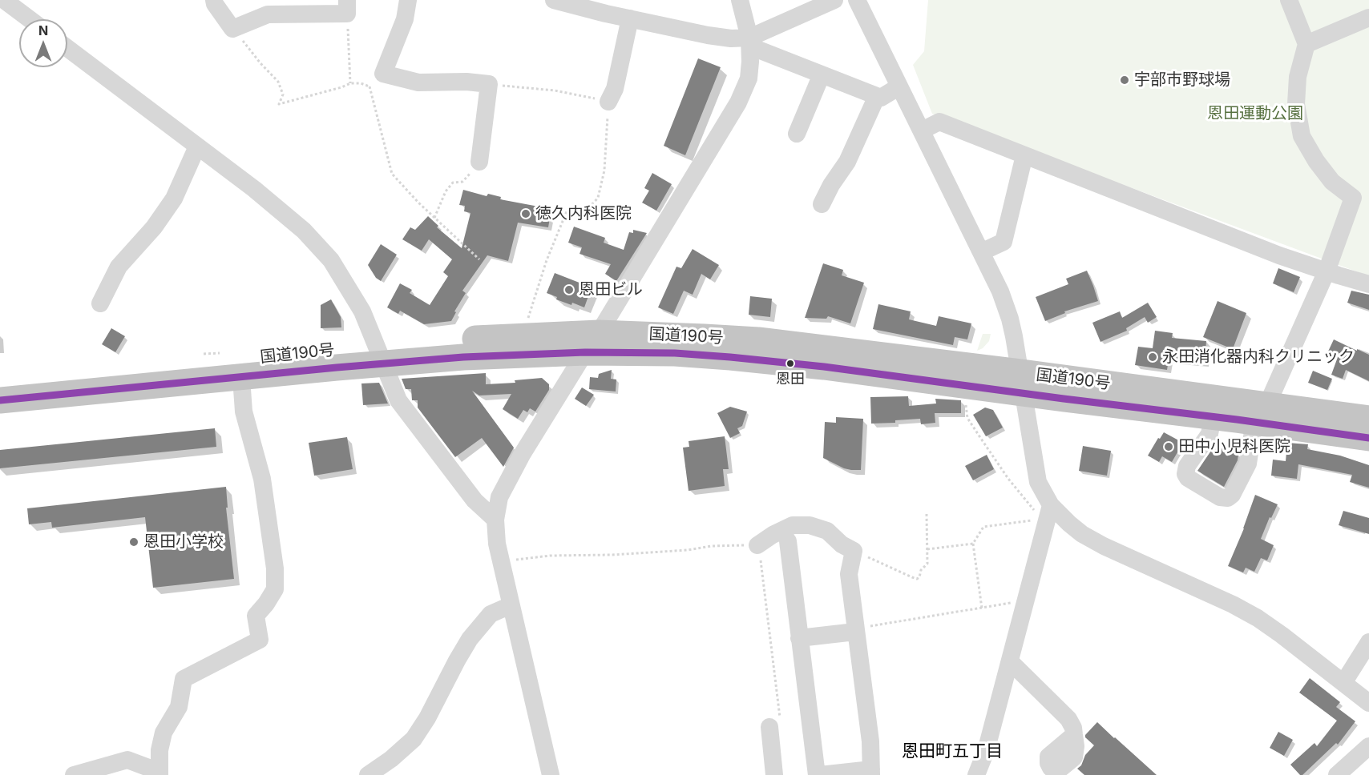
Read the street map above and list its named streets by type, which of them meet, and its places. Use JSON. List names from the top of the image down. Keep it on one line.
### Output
{"streets":{"highway":["国道190号"]},"districts":["恩田町五丁目"],"parks":["恩田運動公園"],"places":["宇部市野球場","徳久内科医院","恩田ビル","永田消化器内科クリニック","恩田","田中小児科医院","恩田小学校"],"north":"top"}
